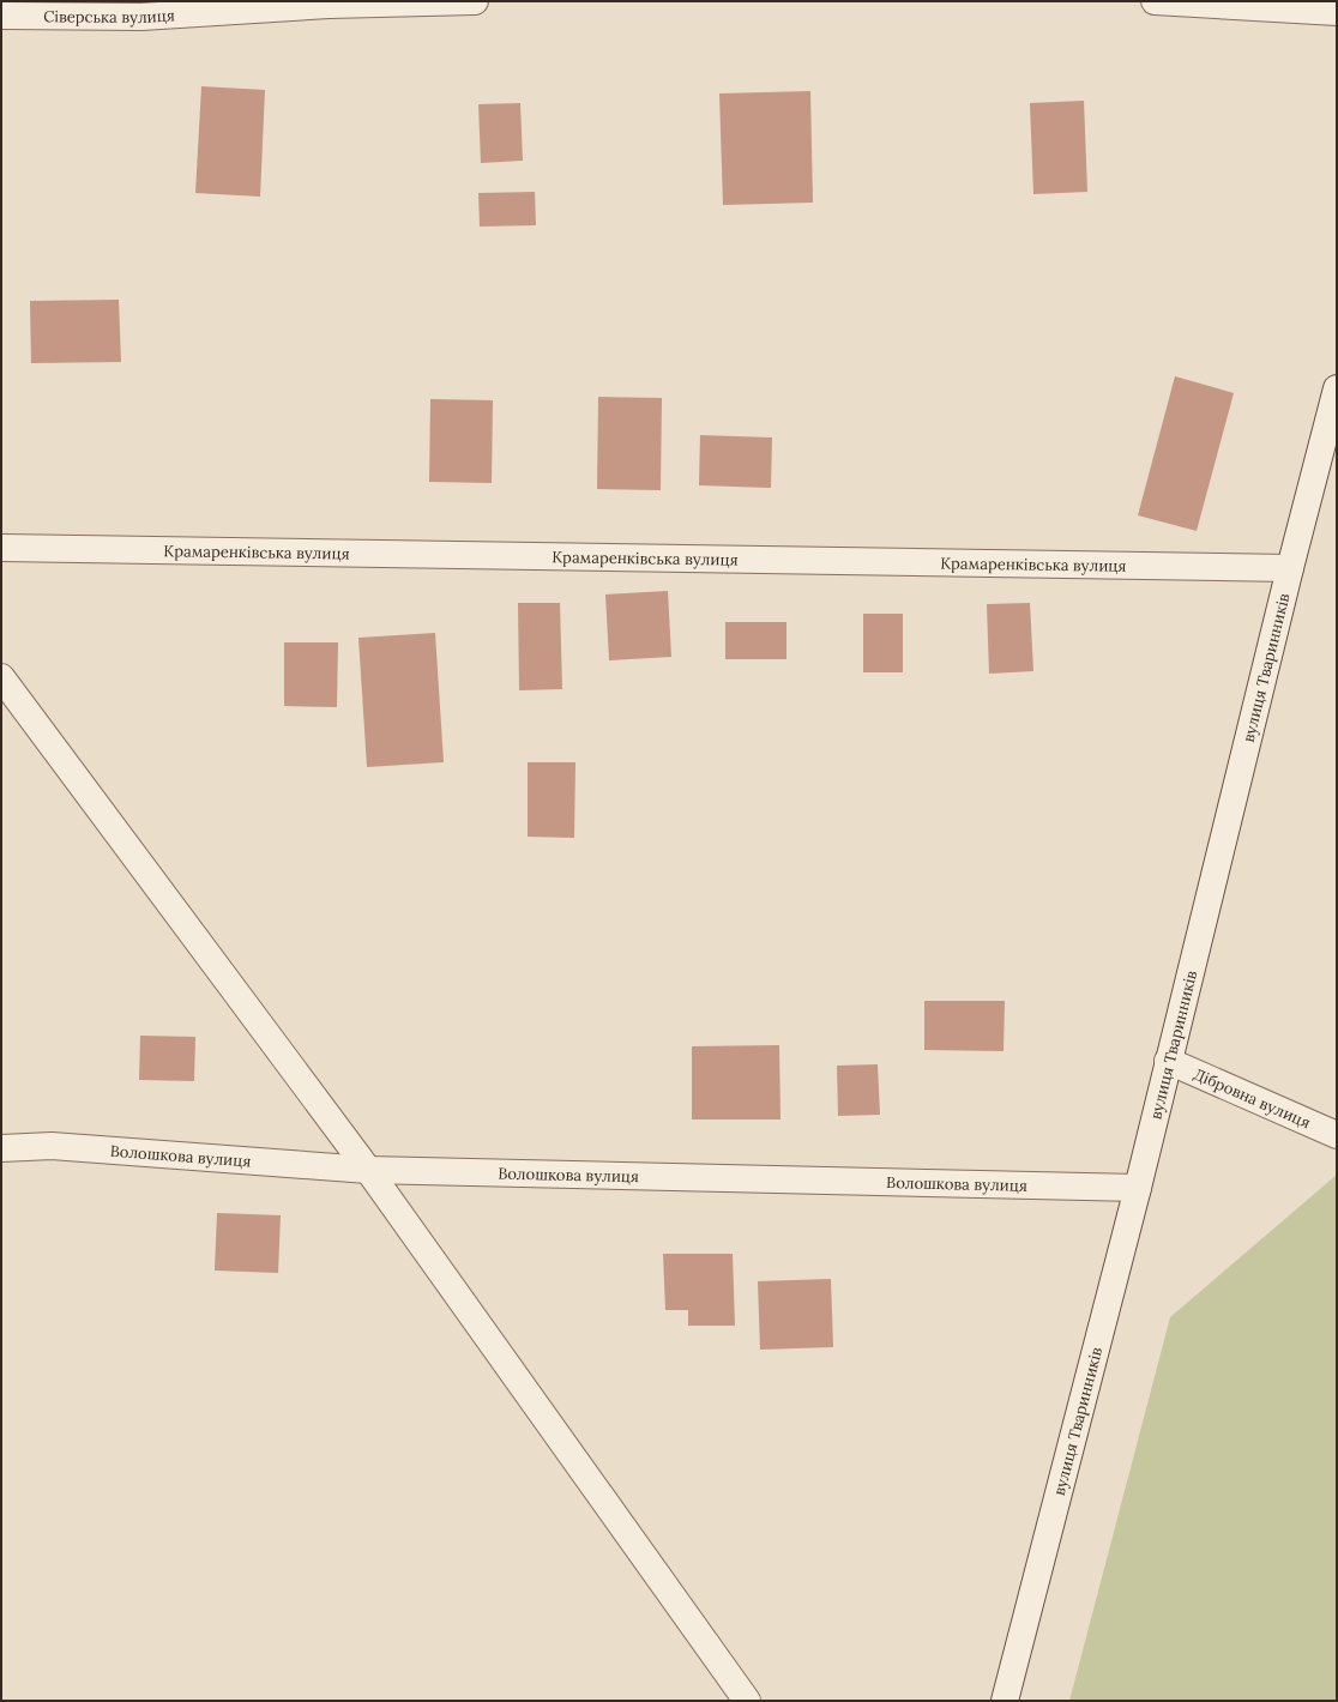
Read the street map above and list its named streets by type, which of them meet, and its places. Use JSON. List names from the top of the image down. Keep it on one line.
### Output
{"streets":{"street":["Сіверська вулиця","Крамаренківська вулиця","вулиця Тваринників","Дібровна вулиця","Волошкова вулиця"]},"crossings":[["Крамаренківська вулиця","вулиця Тваринників"],["вулиця Тваринників","Дібровна вулиця"],["вулиця Тваринників","Волошкова вулиця"]]}
